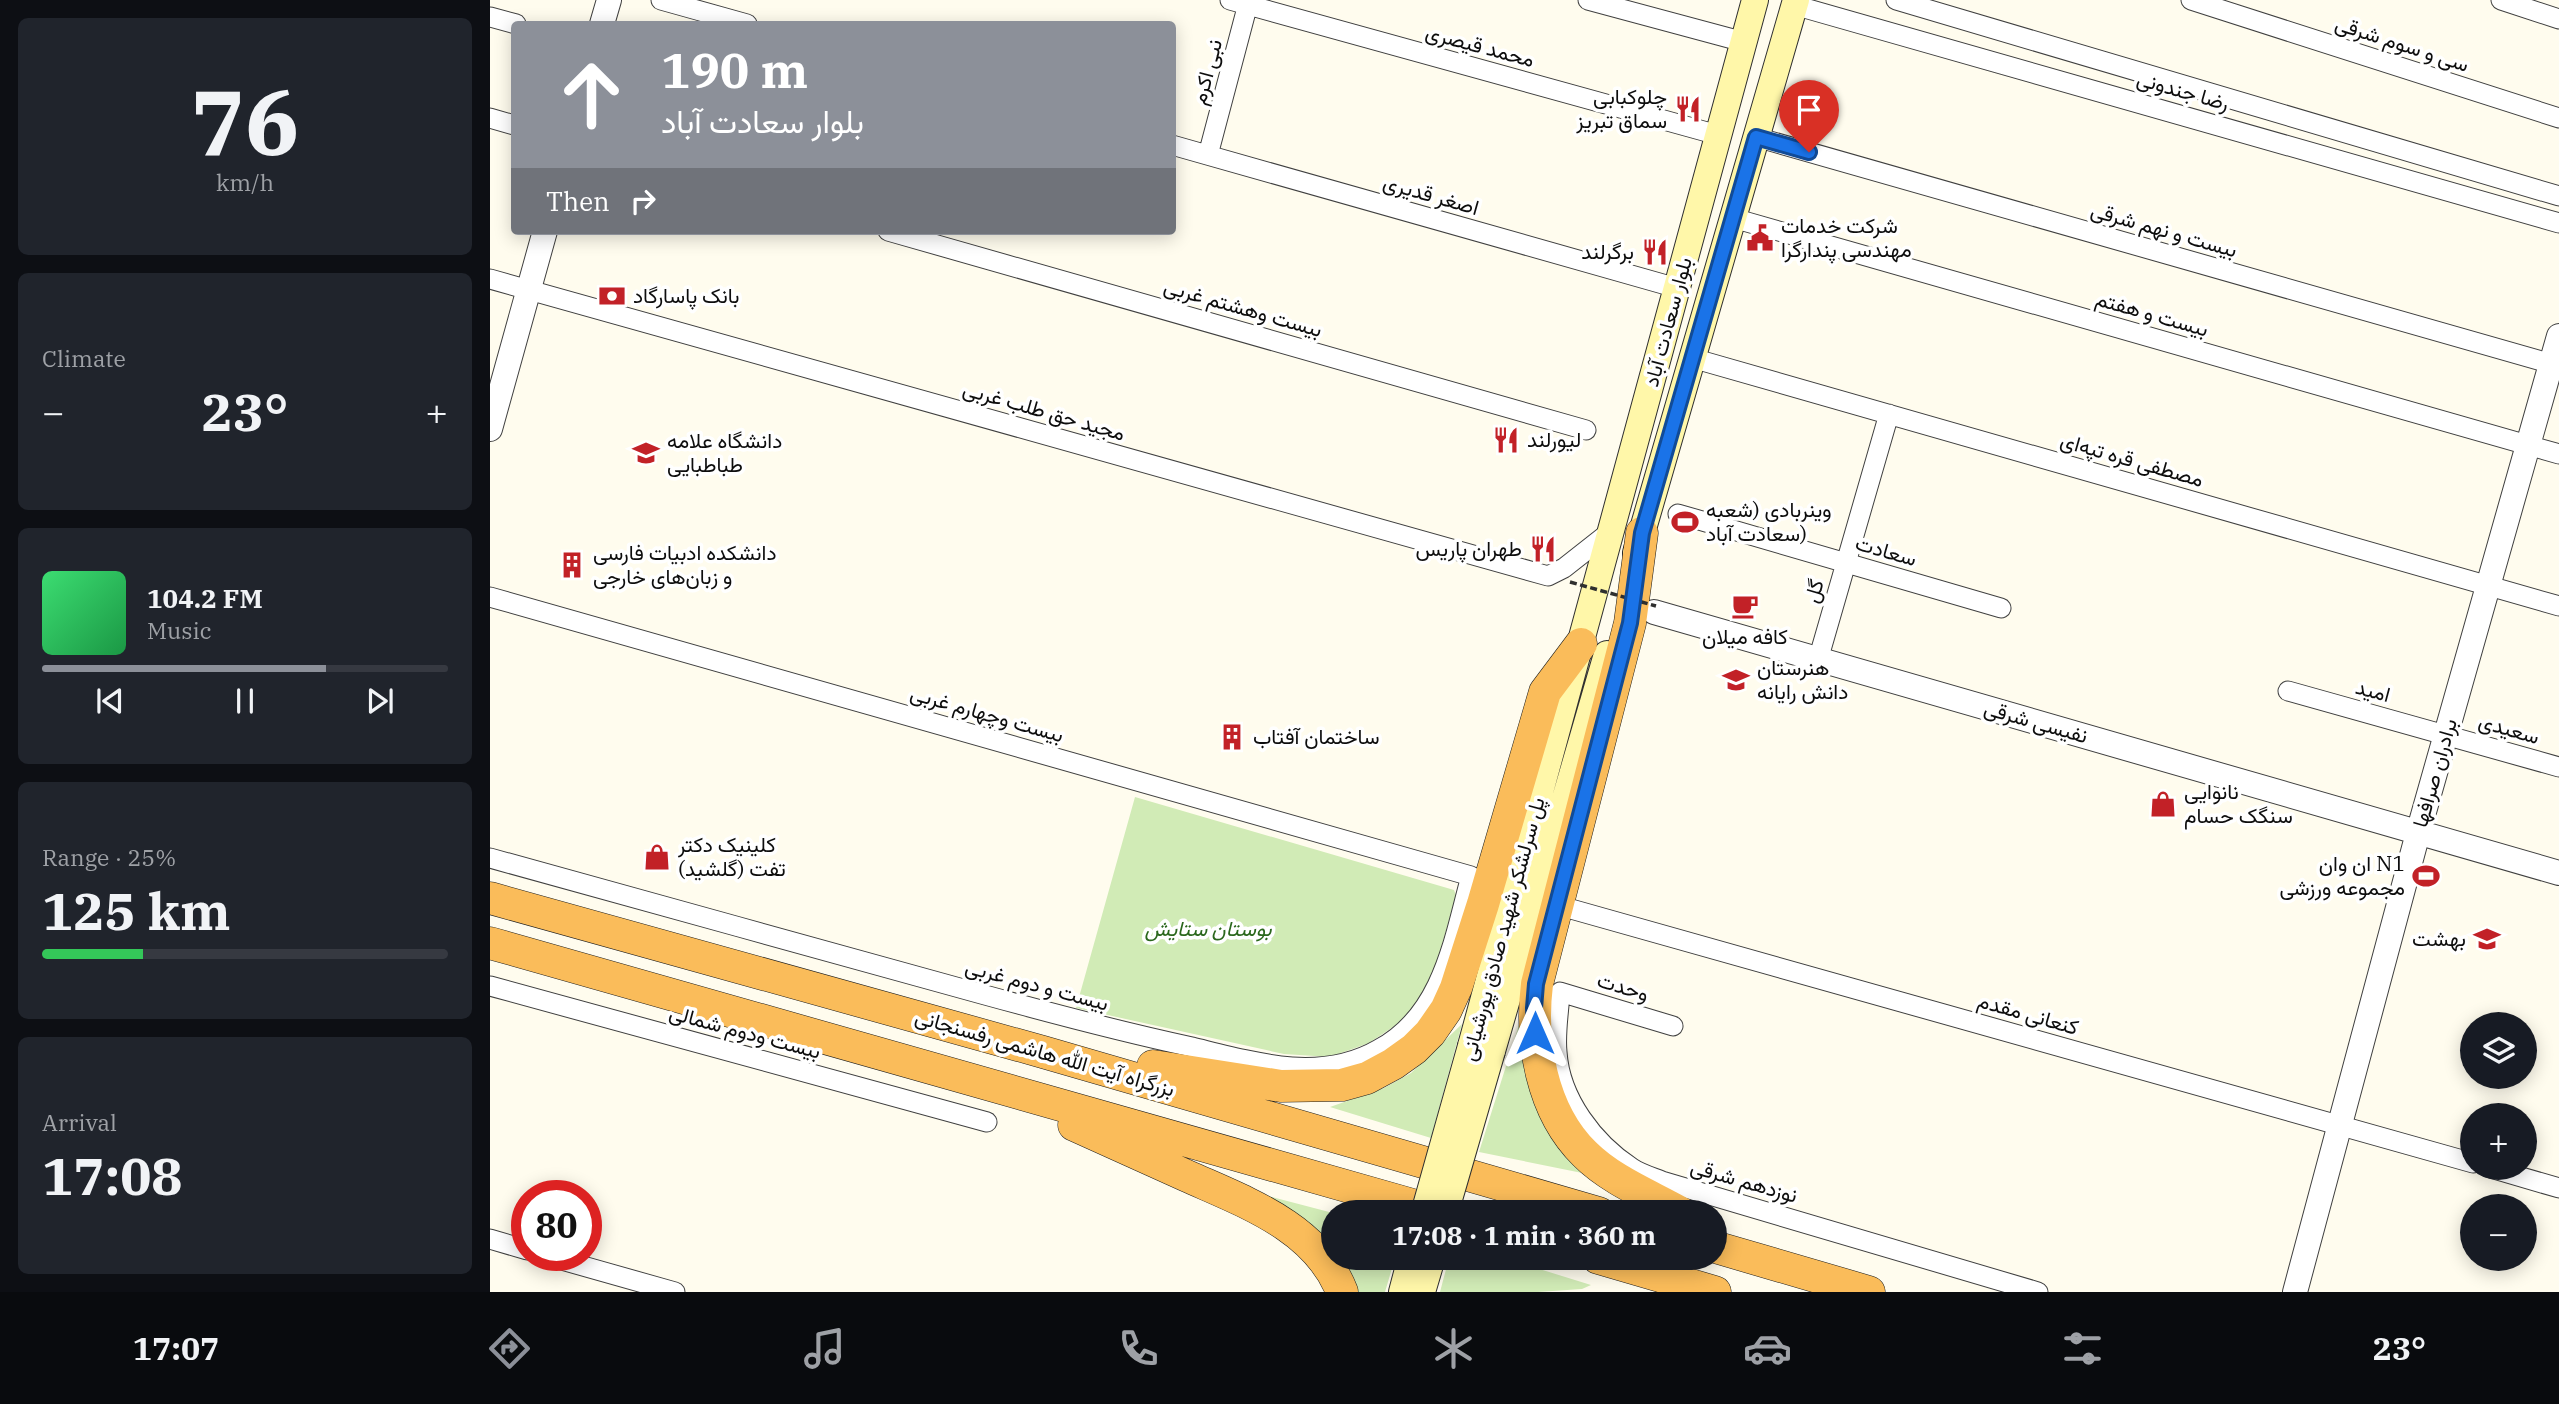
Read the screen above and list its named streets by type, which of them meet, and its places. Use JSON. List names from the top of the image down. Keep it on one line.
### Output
{"streets":{"highway":["بزرگراه آیت الله هاشمی رفسنجانی"],"main road":["بلوار سعادت آباد","پل سرلشکر شهید صادق پورشیانی"],"street":["سی و سوم شرقی","محمد قیصری","نبی اکرم","رضا جندونی","اصغر قدیری","بیست و نهم شرقی","بیست وهشتم غربی","بیست و هفتم","مجید حق طلب غربی","مصطفی قره تپه‌ای","سعادت","گل","امید","بیست وچهارم غربی","نفیسی شرقی","سعیدی","برادران صرافها","بیست و دوم غربی","وحدت","کنعانی مقدم","بیست ودوم شمالی","نوزدهم شرقی"]},"crossings":[["محمد قیصری","نبی اکرم"],["محمد قیصری","بلوار سعادت آباد"],["نبی اکرم","اصغر قدیری"],["رضا جندونی","بلوار سعادت آباد"],["اصغر قدیری","بلوار سعادت آباد"],["بیست و نهم شرقی","بلوار سعادت آباد"],["بیست و نهم شرقی","برادران صرافها"],["بیست و هفتم","بلوار سعادت آباد"],["بیست و هفتم","برادران صرافها"],["بلوار سعادت آباد","مجید حق طلب غربی"],["بلوار سعادت آباد","مصطفی قره تپه‌ای"],["بلوار سعادت آباد","پل سرلشکر شهید صادق پورشیانی"],["مجید حق طلب غربی","پل سرلشکر شهید صادق پورشیانی"],["مصطفی قره تپه‌ای","گل"],["مصطفی قره تپه‌ای","برادران صرافها"],["سعادت","گل"],["گل","نفیسی شرقی"],["امید","سعیدی"],["امید","برادران صرافها"],["بیست وچهارم غربی","بیست و دوم غربی"],["نفیسی شرقی","برادران صرافها"],["سعیدی","برادران صرافها"],["برادران صرافها","کنعانی مقدم"],["وحدت","نوزدهم شرقی"]],"parks":["بوستان ستایش"],"places":{"restaurant":["چلوکبابی سماق تبریز","برگرلند","لیورلند","طهران پاریس"],"public building":["شرکت خدمات مهندسى پندارگرا"],"bank":["بانک پاسارگاد"],"school or university":["دانشگاه علامه طباطبایی","هنرستان دانش رایانه","بهشت"],"sports":["وینربادی (شعبه سعادت آباد)","ان وان N1 مجموعه ورزشی"],"building":["دانشکده ادبیات فارسی و زبان‌های خارجی","ساختمان آفتاب"],"cafe":["کافه میلان"],"shop":["نانوایی سنگک حسام","کلینیک دکتر تفت (گلشید)"]},"page":{"tile":[["76","km/h"],"Climate",["Range · 25%","125 km"],["Arrival","17:08"]],"turn":["190 m","بلوار سعادت آباد"],"then":"Then","heat":["−","23°","+"],"song":["104.2 FM","Music"],"map_buttons":["+","−"],"limit":"80","trip":"17:08 · 1 min · 360 m","tabs":["17:07","23°"]}}
